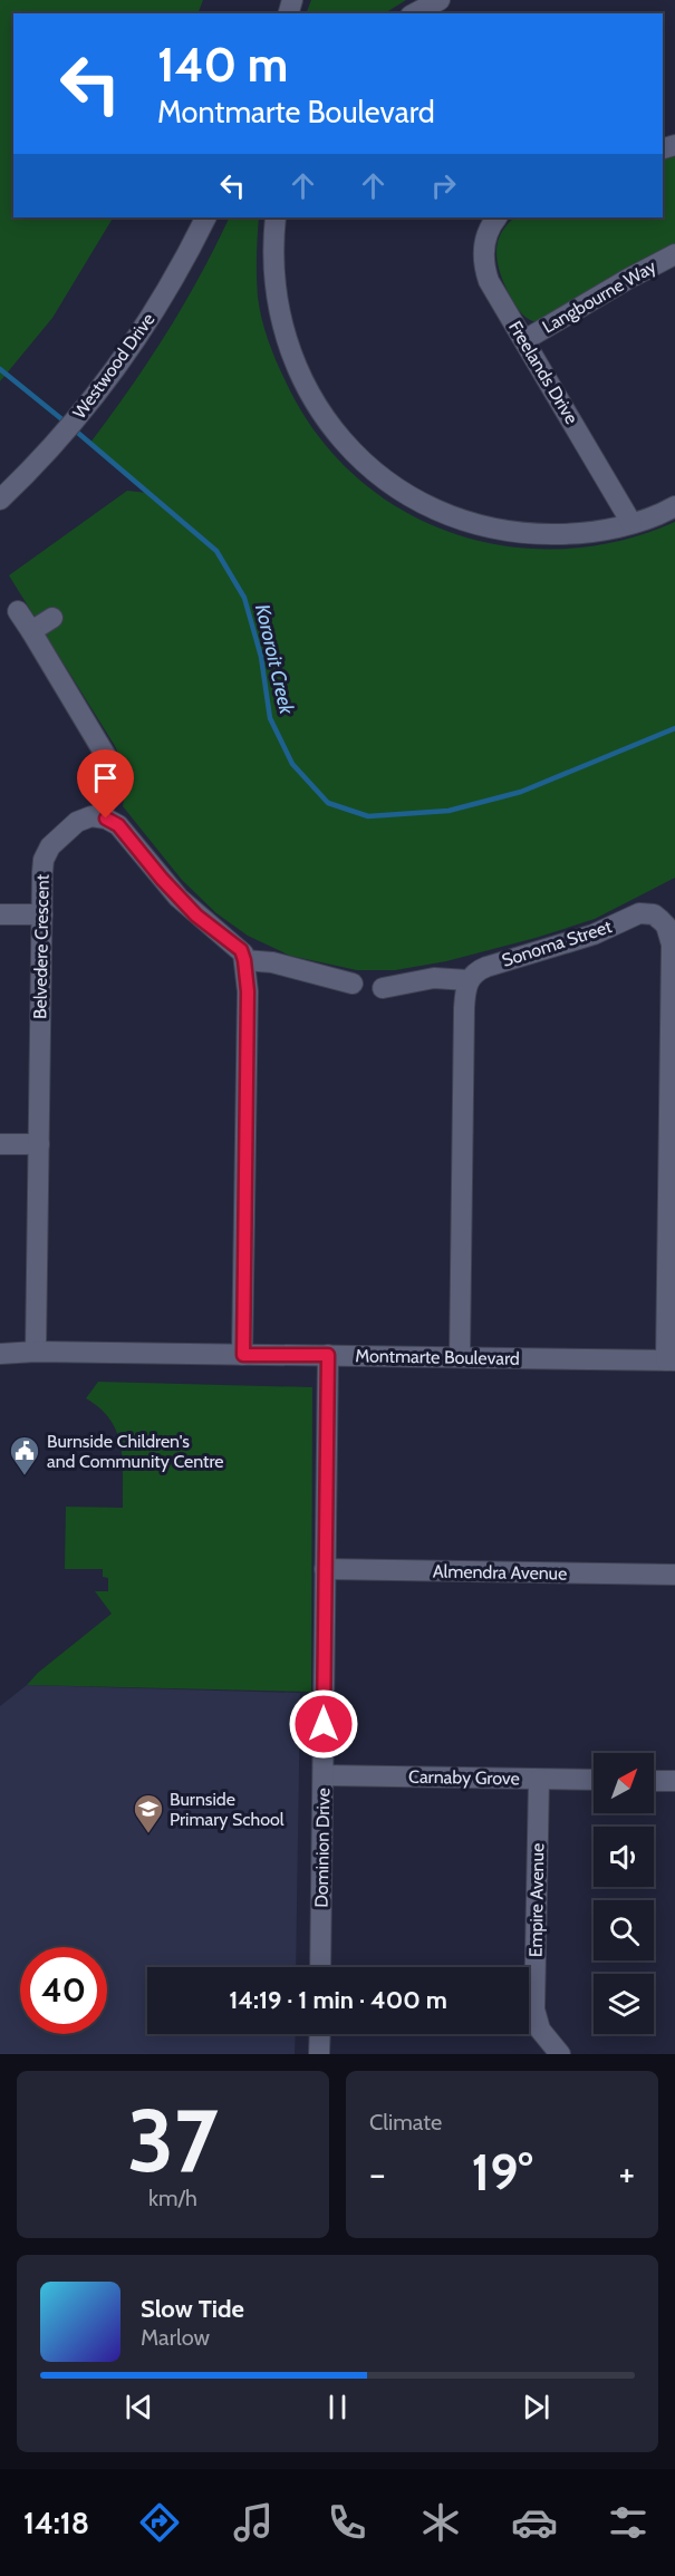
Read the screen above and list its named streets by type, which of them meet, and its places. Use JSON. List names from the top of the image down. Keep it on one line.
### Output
{"streets":{"street":["Langbourne Way","Westwood Drive","Freelands Drive","Sonoma Street","Belvedere Crescent","Montmarte Boulevard","Almendra Avenue","Carnaby Grove","Dominion Drive","Empire Avenue"]},"crossings":[["Langbourne Way","Freelands Drive"],["Sonoma Street","Montmarte Boulevard"],["Belvedere Crescent","Montmarte Boulevard"],["Montmarte Boulevard","Dominion Drive"],["Almendra Avenue","Dominion Drive"],["Carnaby Grove","Dominion Drive"],["Carnaby Grove","Empire Avenue"]],"water":["Kororoit Creek"],"places":{"public building":["Burnside Children's and Community Centre"],"school or university":["Burnside Primary School"]},"north":"top right","page":{"turn":["140 m","Montmarte Boulevard"],"limit":"40","trip":"14:19 · 1 min · 400 m","tile":[["37","km/h"],"Climate"],"heat":["−","19°","+"],"song":["Slow Tide","Marlow"],"tabs":"14:18"}}
